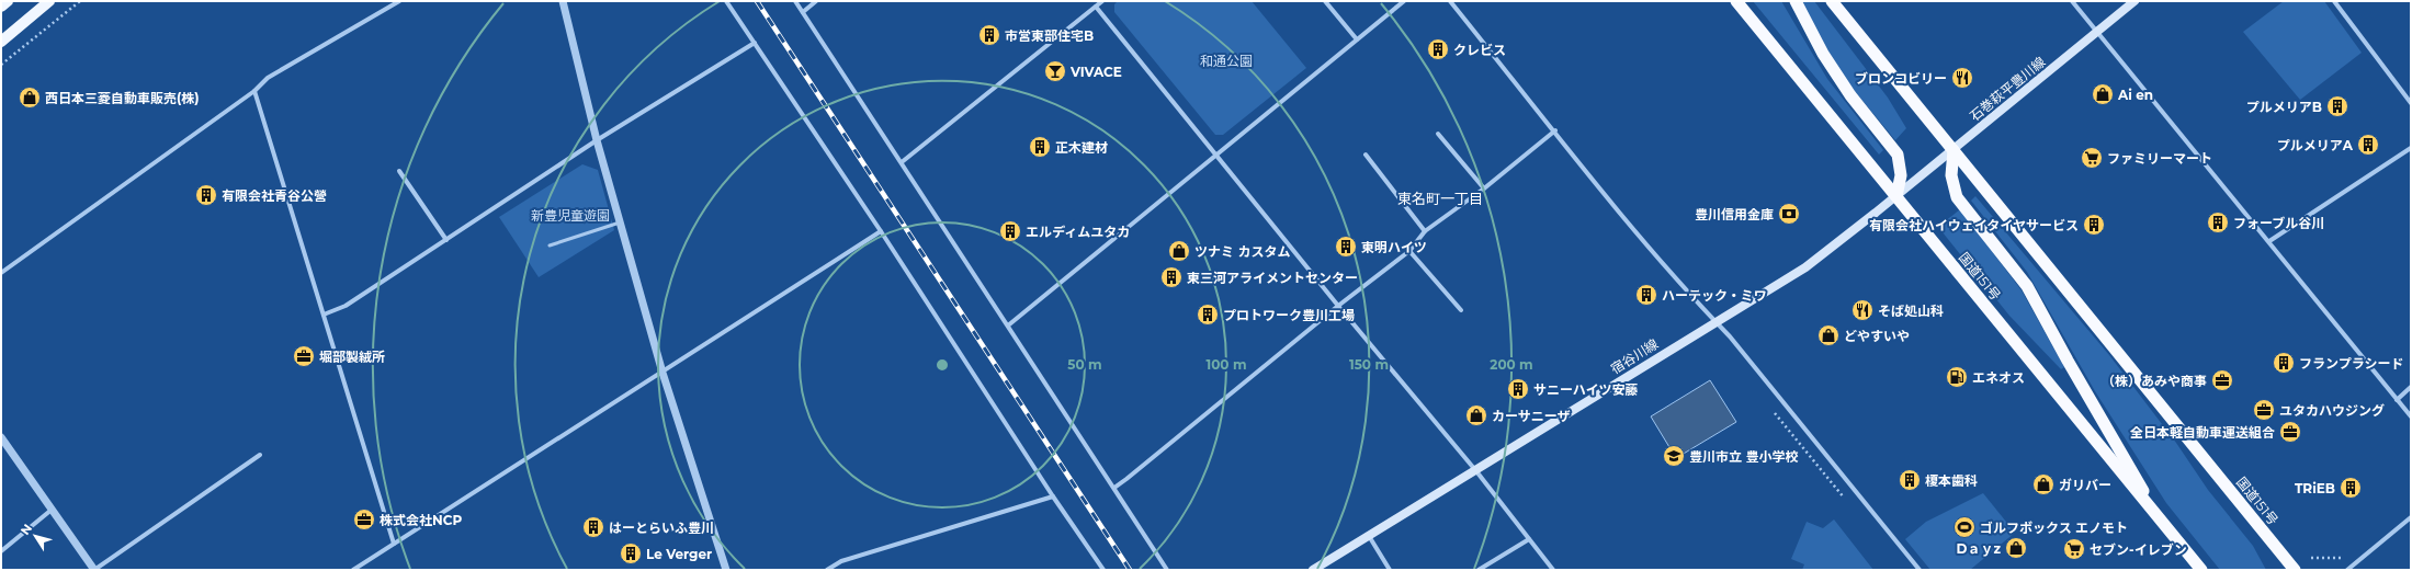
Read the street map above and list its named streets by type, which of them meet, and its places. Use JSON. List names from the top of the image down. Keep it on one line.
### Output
{"streets":{"highway":["国道151号"],"main road":["石巻萩平豊川線","宿谷川線"]},"crossings":[["石巻萩平豊川線","国道151号"],["石巻萩平豊川線","宿谷川線"],["国道151号","宿谷川線"]],"districts":["東名町一丁目"],"parks":["和通公園","新豊児童遊園"],"places":{"building":["市営東部住宅B","クレビス","プルメリアB","プルメリアA","正木建材","有限会社青谷公營","フォーブル谷川","有限会社ハイウェイタイヤサービス","エルディムユタカ","東明ハイツ","東三河アライメントセンター","ハーテック・ミワ","プロトワーク豊川工場","フランプラシード","サニーハイツ安藤","榎本歯科","TRiEB","はーとらいふ豊川","Le Verger"],"bar":["VIVACE"],"restaurant":["ブロンコビリー","そば処山科"],"shop":["Ai en","西日本三菱自動車販売(株)","ツナミ カスタム","どやすいや","カーサニーザ","ガリバー","Dａｙz"],"supermarket":["ファミリーマート","セブン-イレブン"],"bank":["豊川信用金庫"],"office":["堀部製絨所","（株）あみや商事","ユタカハウジング","全日本軽自動車運送組合","株式会社NCP"],"fuel station":["エネオス"],"school or university":["豊川市立 豊小学校"],"sports":["ゴルフボックス エノモト"]},"north":"top left","rings":["50 m","100 m","150 m","200 m"]}
